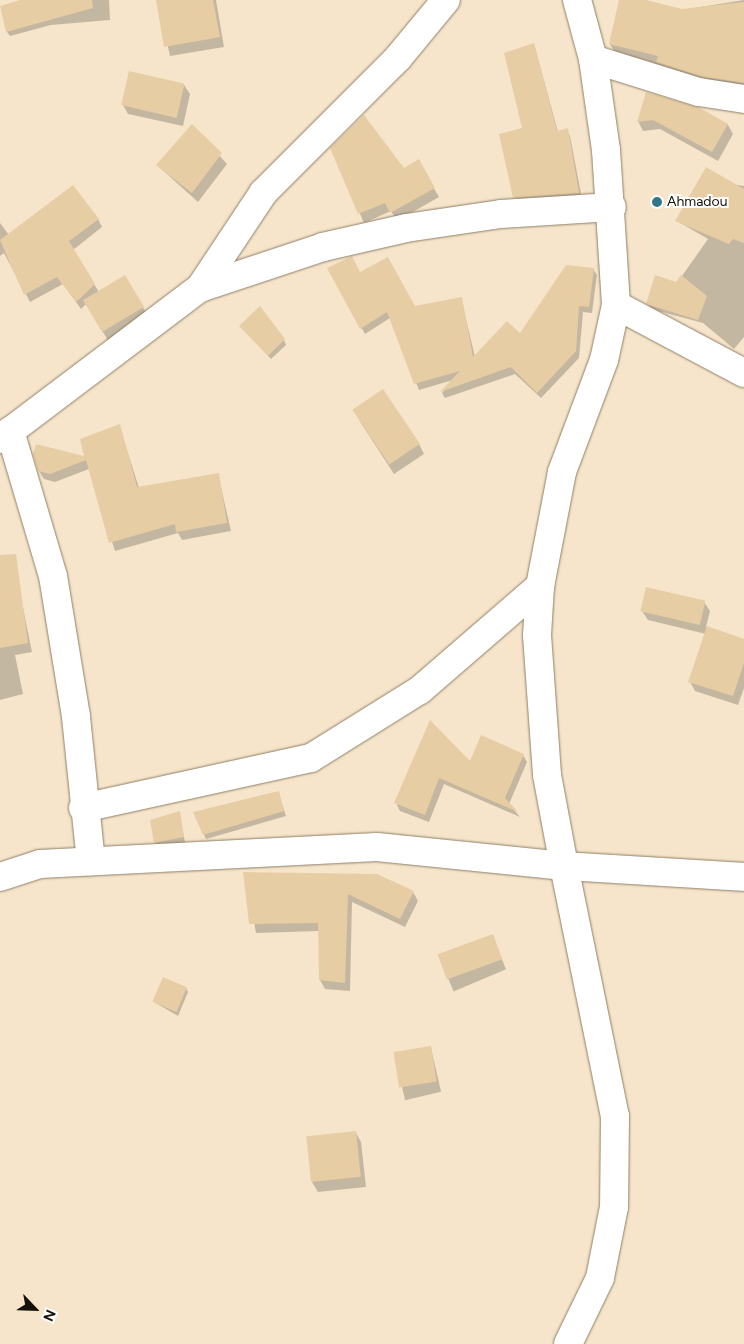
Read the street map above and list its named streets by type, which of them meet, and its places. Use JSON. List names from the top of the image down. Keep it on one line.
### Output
{"places":["Ahmadou"],"north":"bottom right"}
